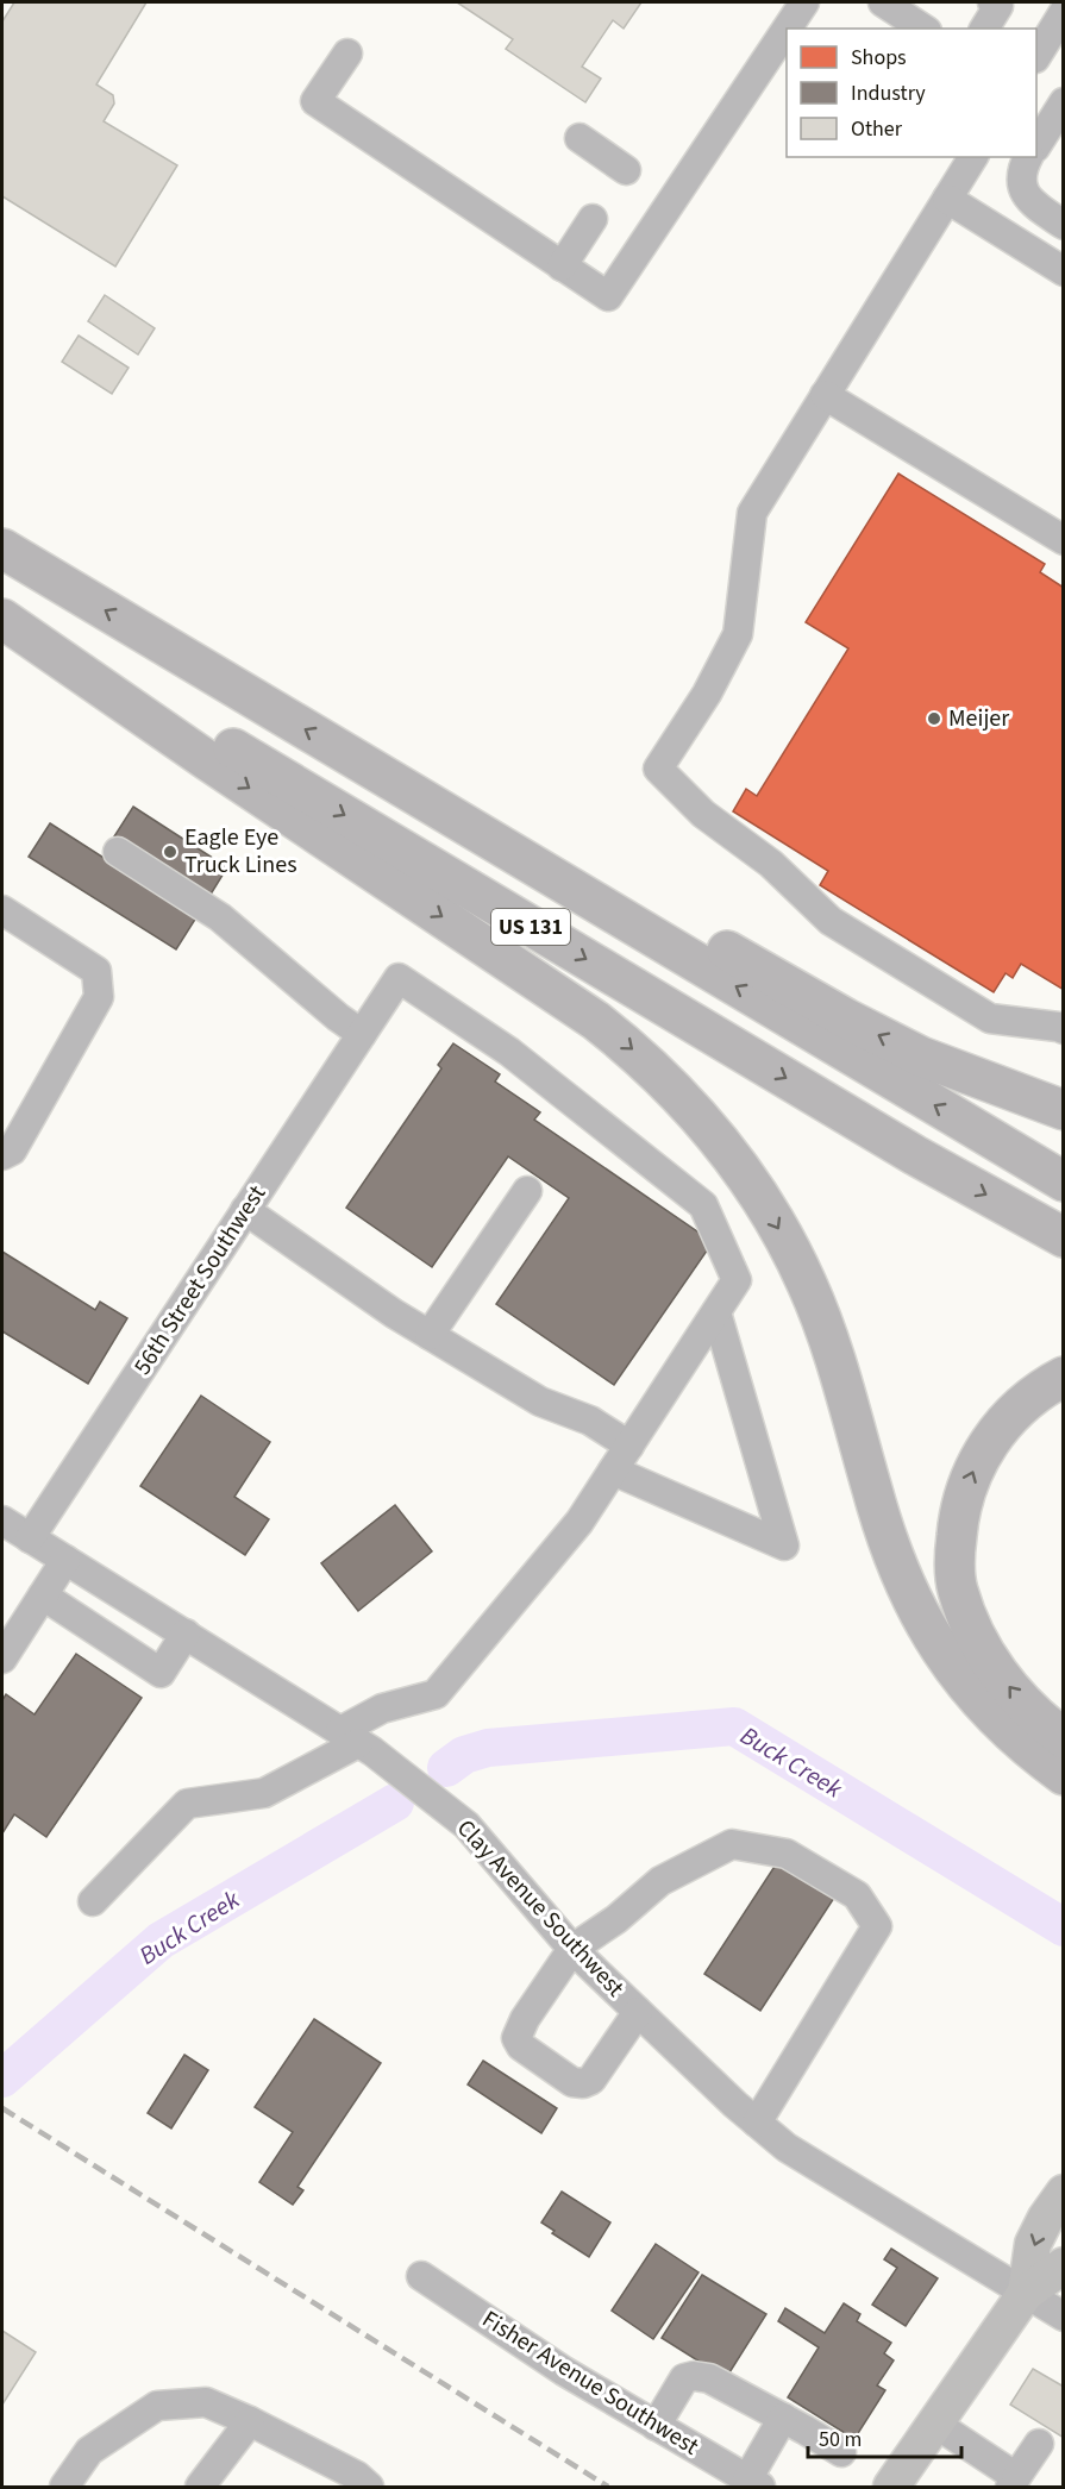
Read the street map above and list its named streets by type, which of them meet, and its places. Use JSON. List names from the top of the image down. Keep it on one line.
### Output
{"streets":{"highway":["US 131"],"street":["56th Street Southwest","Clay Avenue Southwest","Fisher Avenue Southwest"]},"crossings":[["56th Street Southwest","Clay Avenue Southwest"]],"water":["Buck Creek"],"places":["Meijer","Eagle Eye Truck Lines"],"legend":["Shops","Industry","Other"],"scale_bar":"50 m"}
